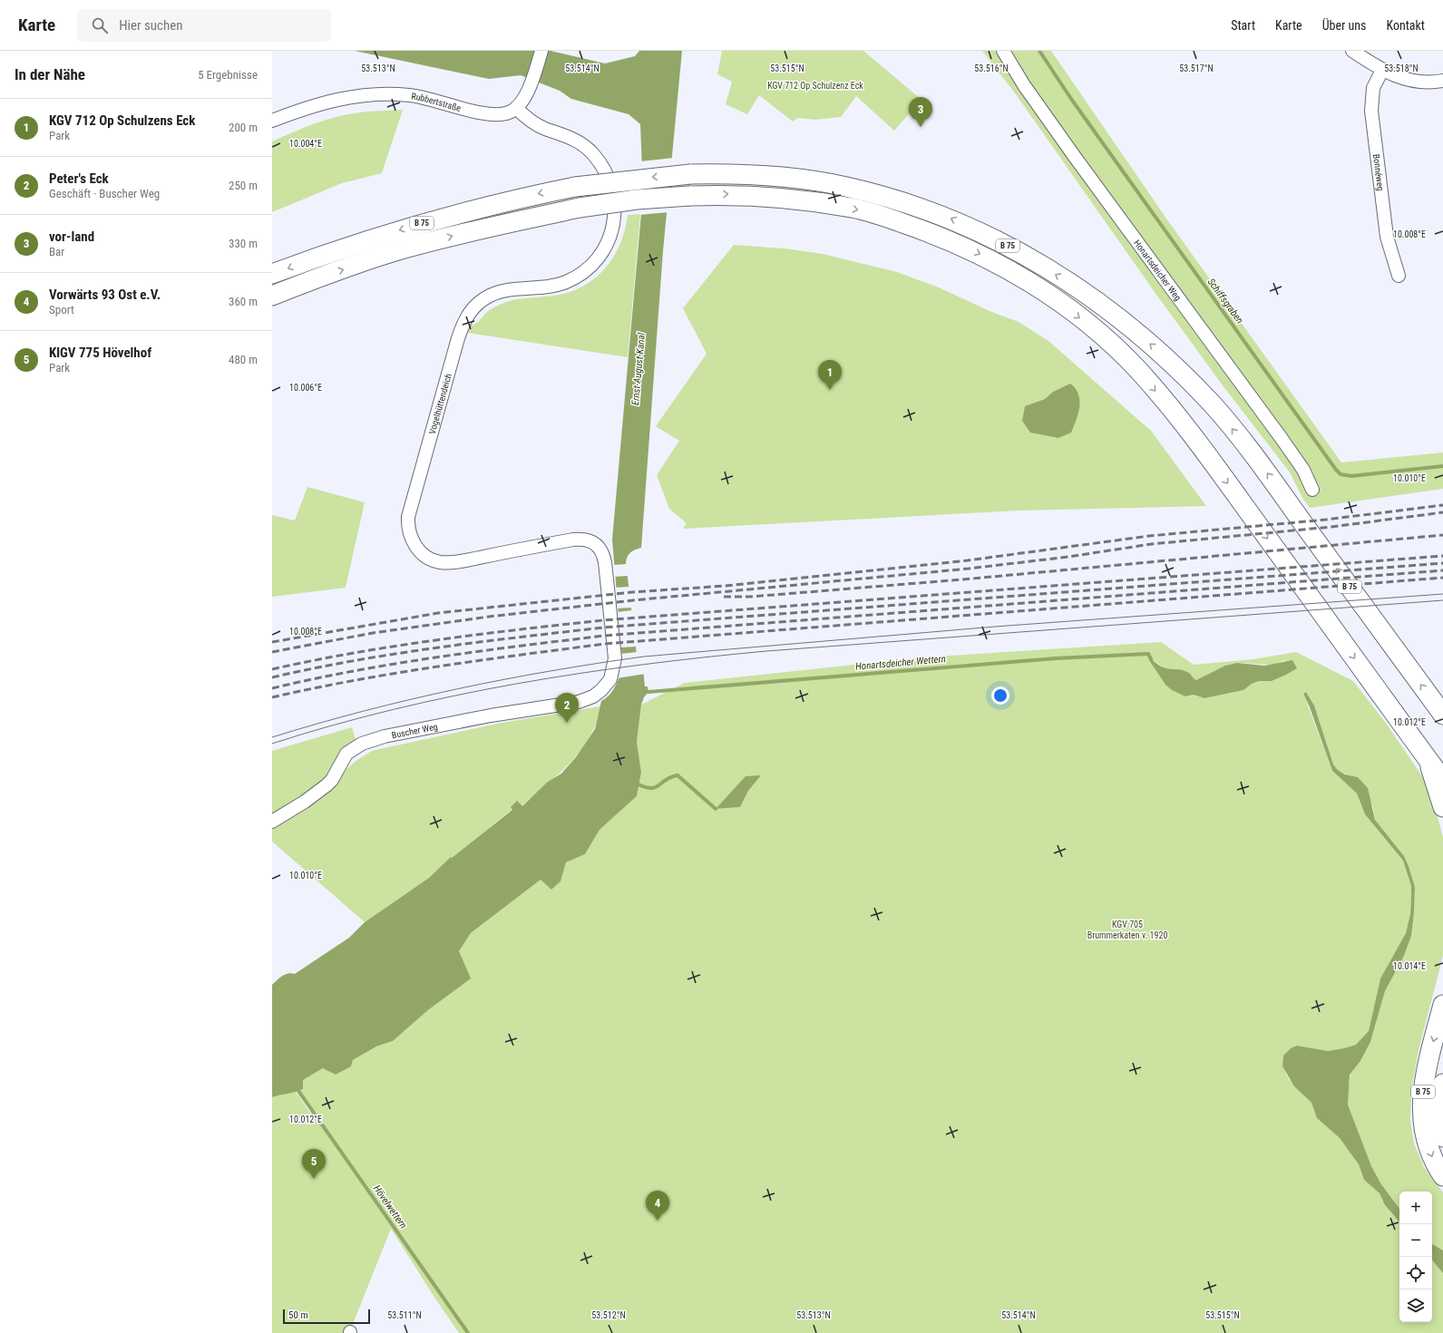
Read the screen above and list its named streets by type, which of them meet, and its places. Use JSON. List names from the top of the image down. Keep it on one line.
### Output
{"streets":{"highway":["B 75"],"street":["Rubbertstraße","Bonnéweg","Honartsdeicher Weg","Vogelhüttendeich","Buscher Weg"]},"crossings":[["Rubbertstraße","Vogelhüttendeich"],["Vogelhüttendeich","Buscher Weg"]],"water":["Schiffsgraben","Ernst-August-Kanal","Honartsdeicher Wettern","Hövelwettern"],"parks":["KGV 712 Op Schulzenz Eck","KGV 705 Brummerkaten v. 1920"],"scale_bar":"50 m","page":{"header":"Karte","search":"Hier suchen","nav":["Start","Karte","Über uns","Kontakt"],"heading":["In der Nähe","5 Ergebnisse"],"pins":["3","1","2","5","4"],"list":[{"mark":"1","name":"KGV 712 Op Schulzens Eck","note":"Park","value":"200 m"},{"mark":"2","name":"Peter's Eck","note":"Geschäft · Buscher Weg","value":"250 m"},{"mark":"3","name":"vor-land","note":"Bar","value":"330 m"},{"mark":"4","name":"Vorwärts 93 Ost e.V.","note":"Sport","value":"360 m"},{"mark":"5","name":"KlGV 775 Hövelhof","note":"Park","value":"480 m"}],"map_buttons":["+","−"],"scale":"50 m"},"coordinates":["53.513°N","53.514°N","53.515°N","53.516°N","53.517°N","53.518°N","10.004°E","10.008°E","10.006°E","10.010°E","10.012°E","10.014°E","53.511°N","53.512°N"]}
